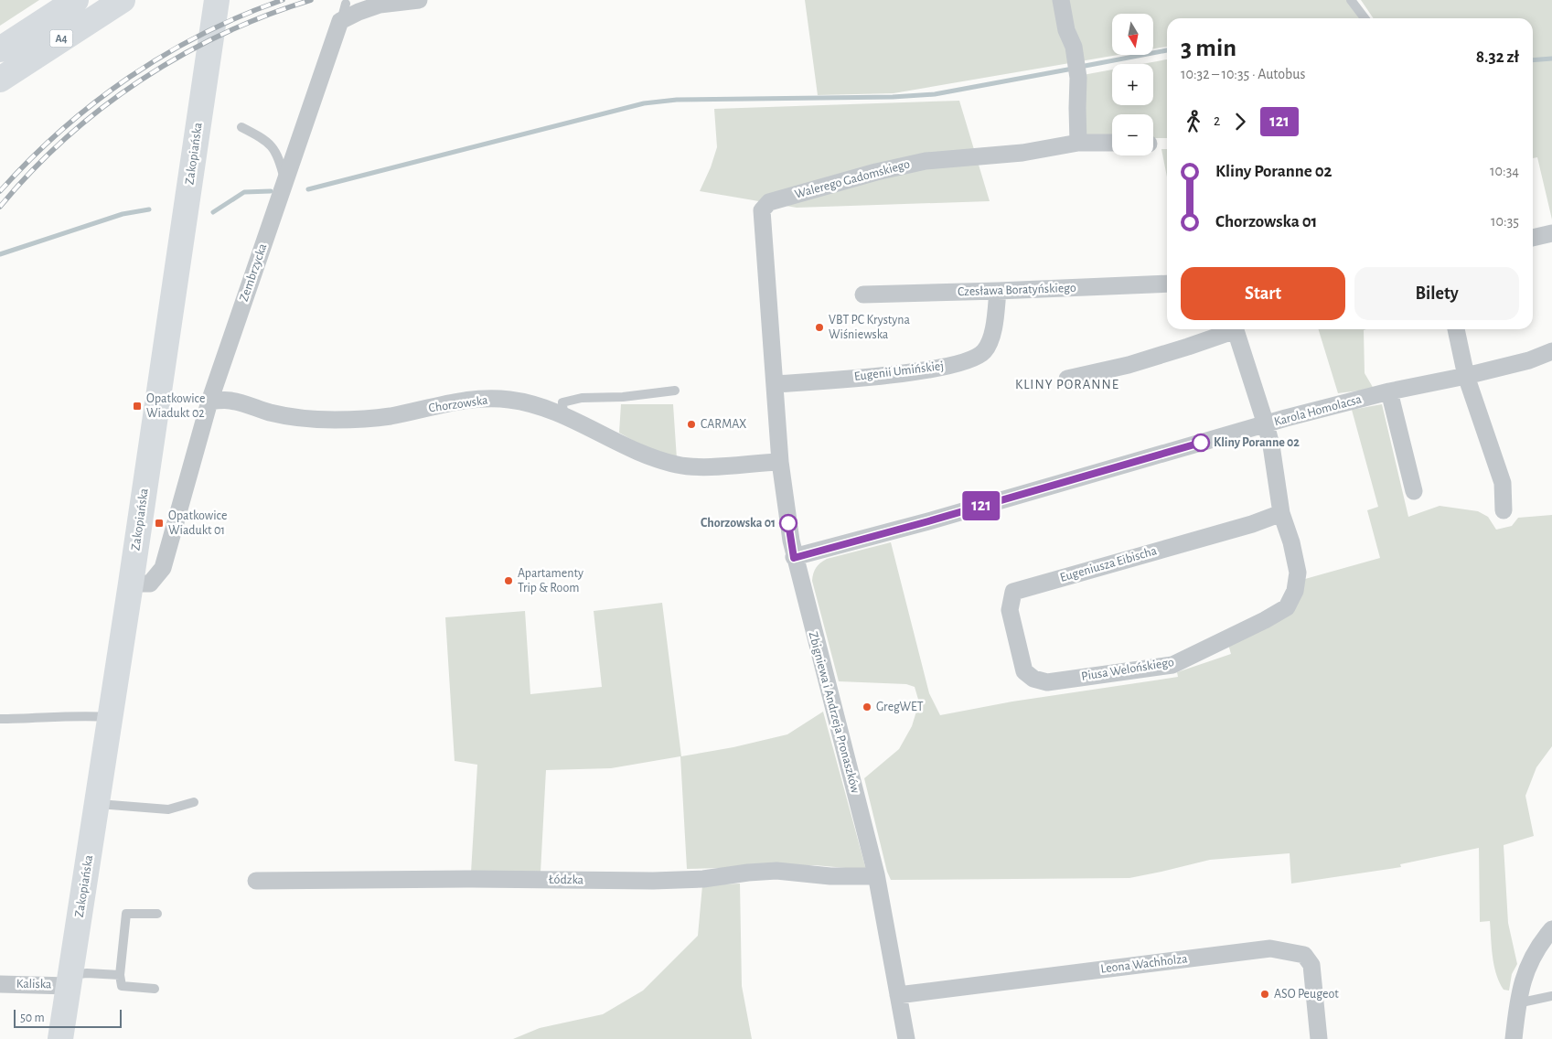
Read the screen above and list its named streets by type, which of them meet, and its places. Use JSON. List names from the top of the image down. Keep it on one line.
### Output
{"streets":{"main road":["A4","Zakopiańska"],"street":["Walerego Gadomskiego","Zembrzycka","Czesława Boratyńskiego","Eugenii Umińskiej","Chorzowska","Karola Homolacsa","Eugeniusza Eibischa","Piusa Welońskiego","Zbigniewa i Andrzeja Pronaszków","Łódzka","Leona Wachholza","Kaliska"]},"crossings":[["Zakopiańska","Zembrzycka"],["Zakopiańska","Kaliska"],["Walerego Gadomskiego","Eugenii Umińskiej"],["Walerego Gadomskiego","Zbigniewa i Andrzeja Pronaszków"],["Zembrzycka","Chorzowska"],["Czesława Boratyńskiego","Eugenii Umińskiej"],["Eugenii Umińskiej","Zbigniewa i Andrzeja Pronaszków"],["Chorzowska","Zbigniewa i Andrzeja Pronaszków"],["Karola Homolacsa","Zbigniewa i Andrzeja Pronaszków"],["Eugeniusza Eibischa","Piusa Welońskiego"],["Zbigniewa i Andrzeja Pronaszków","Łódzka"],["Zbigniewa i Andrzeja Pronaszków","Leona Wachholza"]],"districts":["KLINY PORANNE"],"places":{"other":["VBT PC Krystyna Wiśniewska","CARMAX","Kliny Poranne 02","Chorzowska 01","Apartamenty Trip & Room","GregWET","ASO Peugeot"],"transit":["Opatkowice Wiadukt 02","Opatkowice Wiadukt 01"]},"lines":["bus line 121"],"scale_bar":"50 m","north":"bottom","page":{"on_map":"121","map_buttons":["+","−"],"heading":["3 min","10:32 – 10:35 · Autobus","8.32 zł"],"legs":["2","121"],"list":[{"name":"Kliny Poranne 02","value":"10:34"},{"name":"Chorzowska 01","value":"10:35"}],"buttons":["Start","Bilety"],"scale":"50 m"}}
